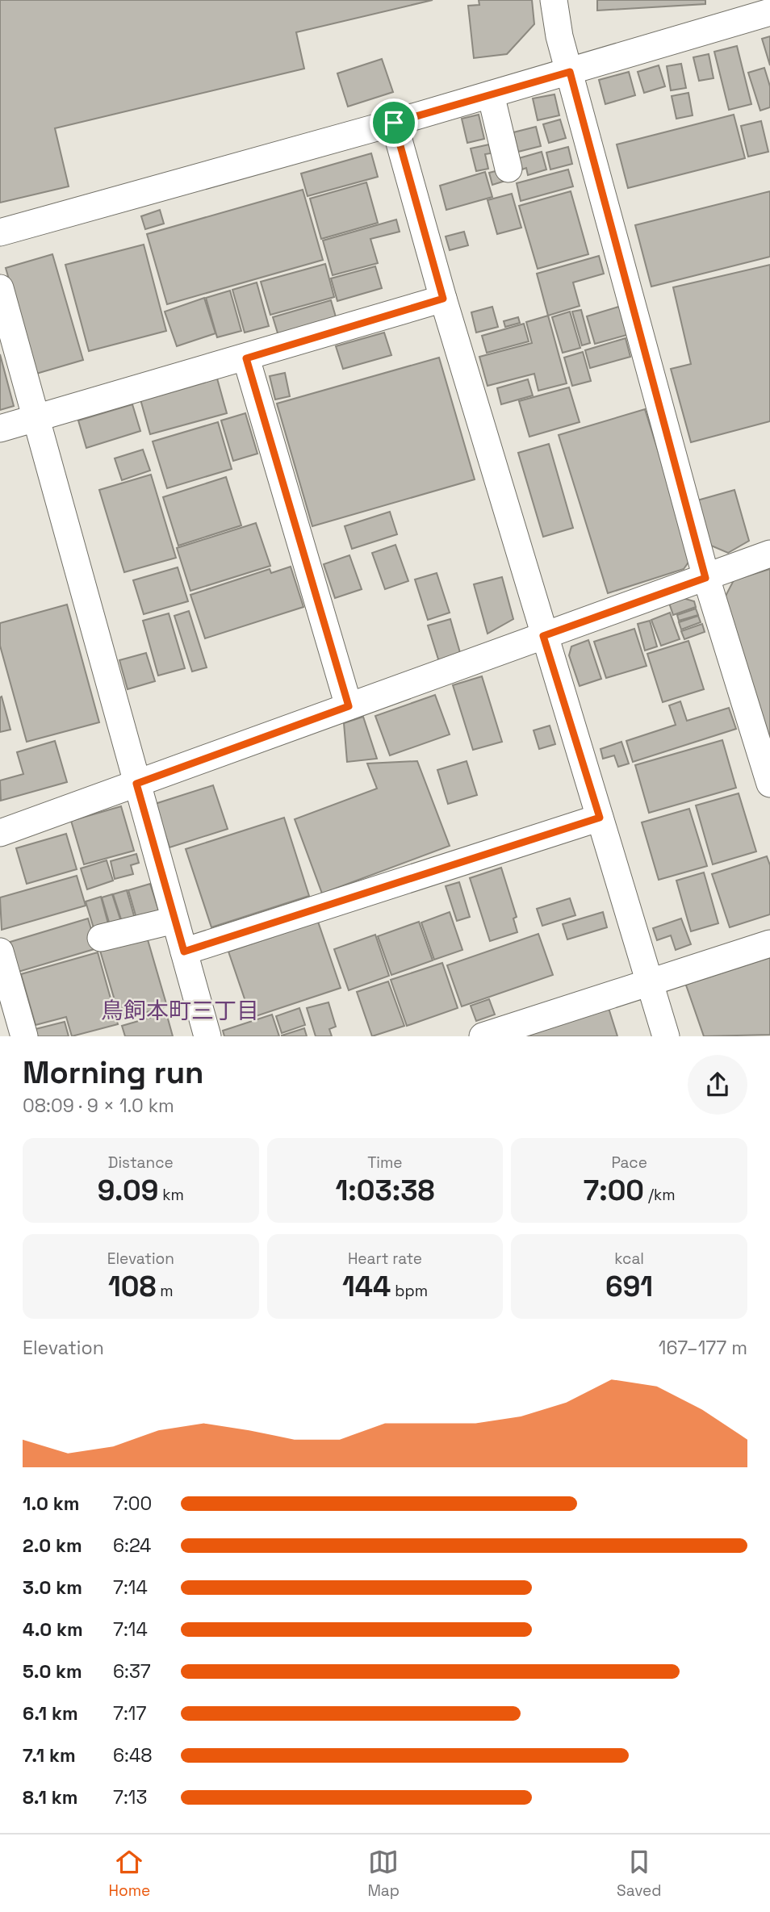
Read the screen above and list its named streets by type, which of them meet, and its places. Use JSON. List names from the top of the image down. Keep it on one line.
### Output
{"districts":["鳥飼本町三丁目"],"page":{"heading":["Morning run","08:09 · 9 × 1.0 km"],"stats":[["Distance","9.09 km"],["Time","1:03:38"],["Pace","7:00 /km"],["Elevation","108 m"],["Heart rate","144 bpm"],["kcal","691"]],"chart":["Elevation","167–177 m"],"list":[{"name":"1.0 km","note":"7:00"},{"name":"2.0 km","note":"6:24"},{"name":"3.0 km","note":"7:14"},{"name":"4.0 km","note":"7:14"},{"name":"5.0 km","note":"6:37"},{"name":"6.1 km","note":"7:17"},{"name":"7.1 km","note":"6:48"},{"name":"8.1 km","note":"7:13"}],"tabs":["Home","Map","Saved"]}}
